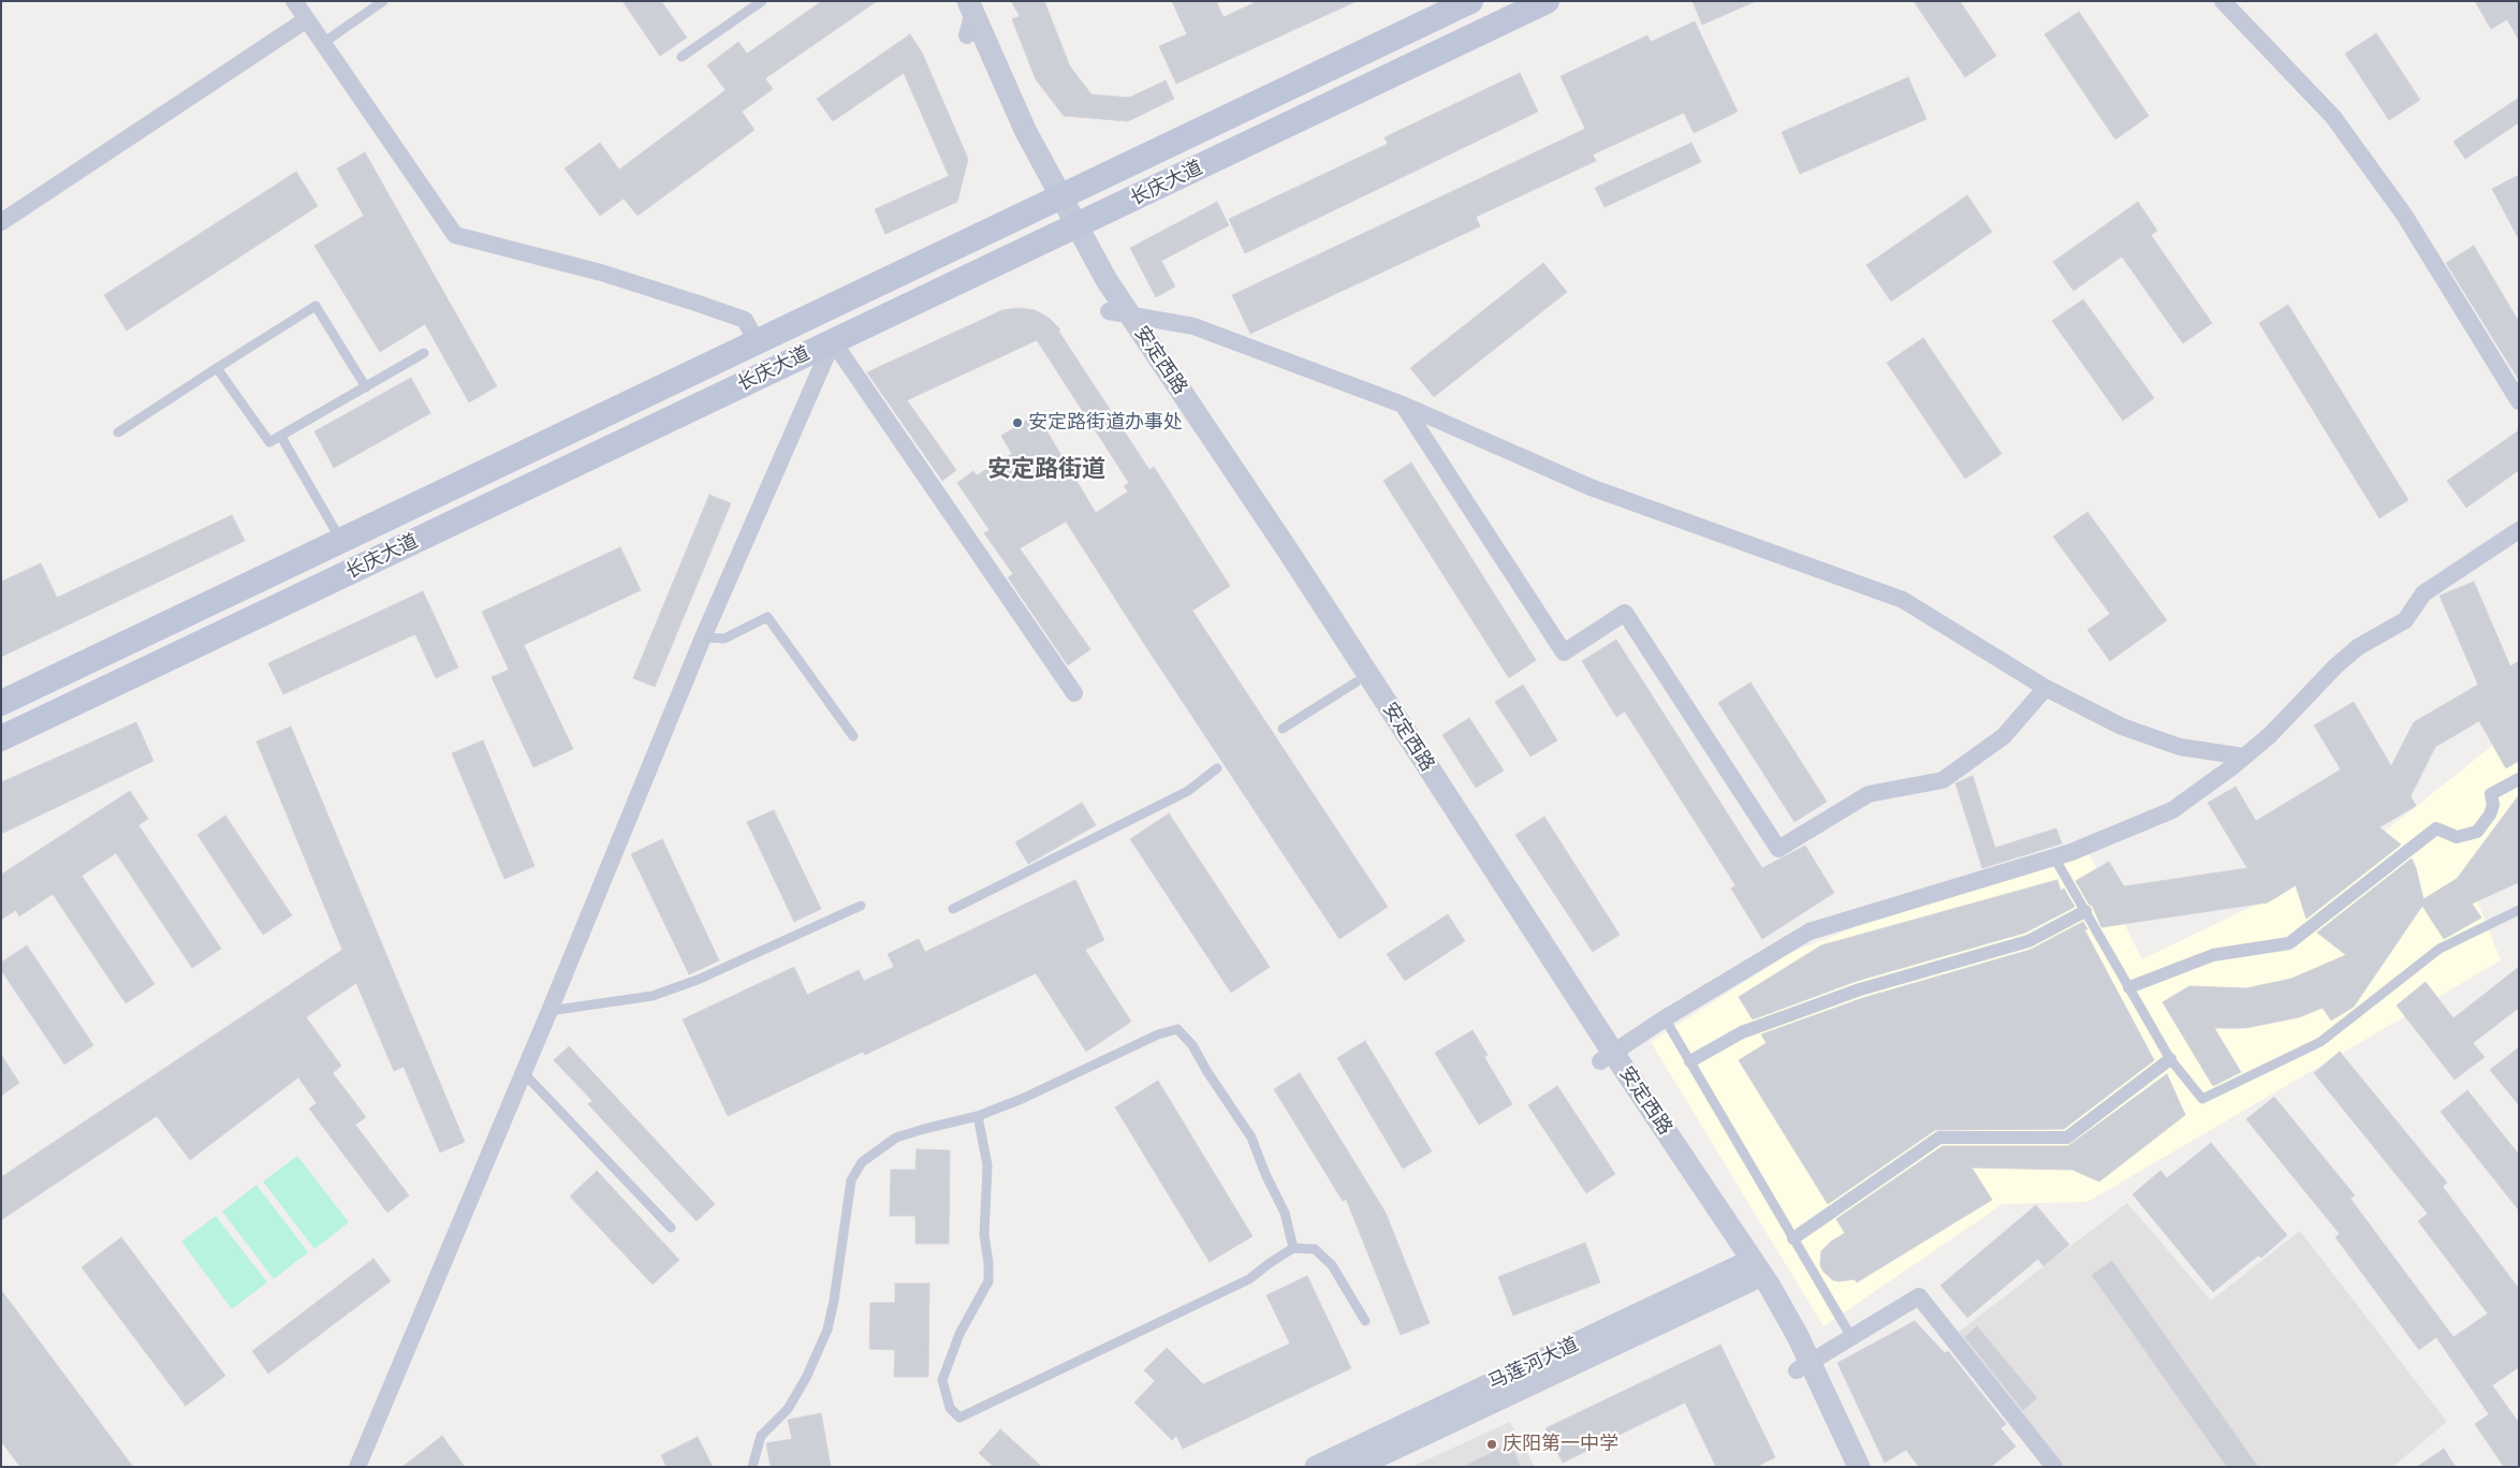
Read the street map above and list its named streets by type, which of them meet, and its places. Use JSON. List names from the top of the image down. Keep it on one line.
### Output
{"streets":{"main road":["长庆大道"],"street":["安定西路","马莲河大道"]},"crossings":[["长庆大道","安定西路"],["安定西路","马莲河大道"]],"districts":["安定路街道"],"places":["安定路街道办事处","庆阳第一中学"]}
